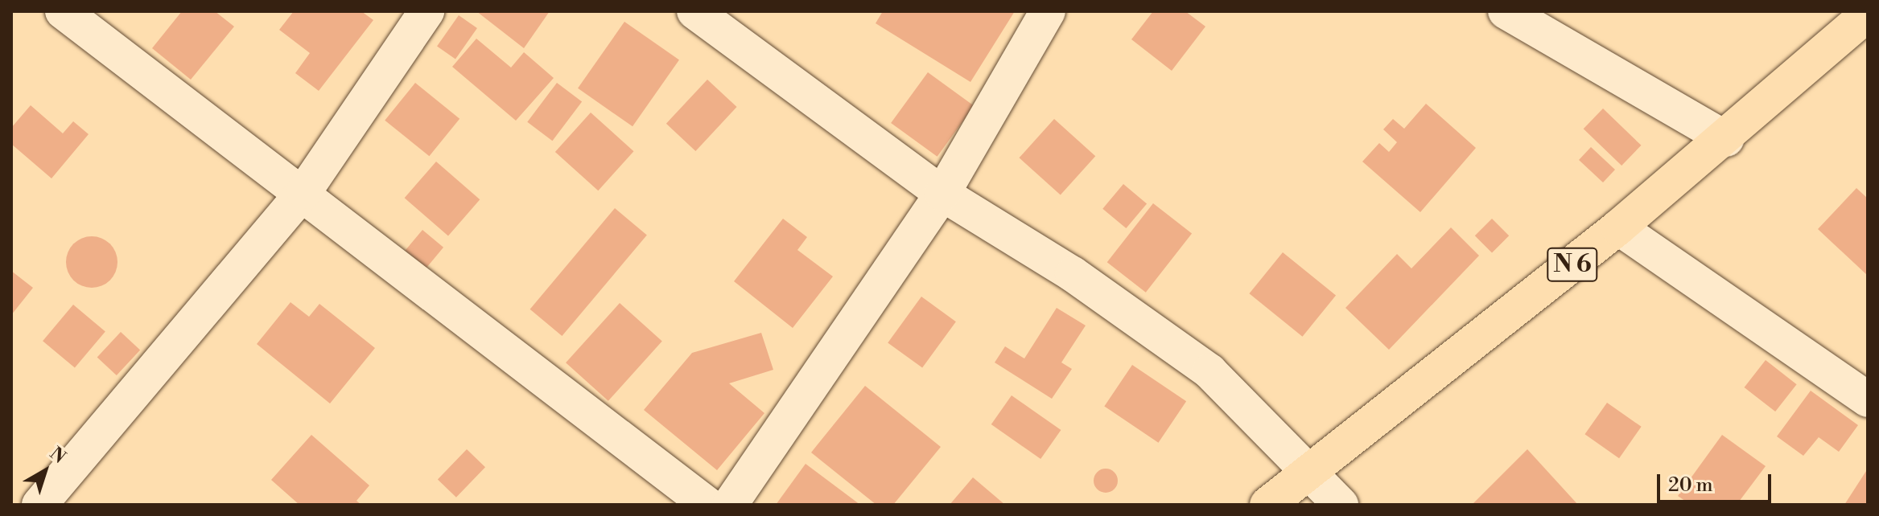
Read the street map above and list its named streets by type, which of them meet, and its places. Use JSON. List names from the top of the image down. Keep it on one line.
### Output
{"streets":{"main road":["N 6"]},"scale_bar":"20 m","north":"top right"}
